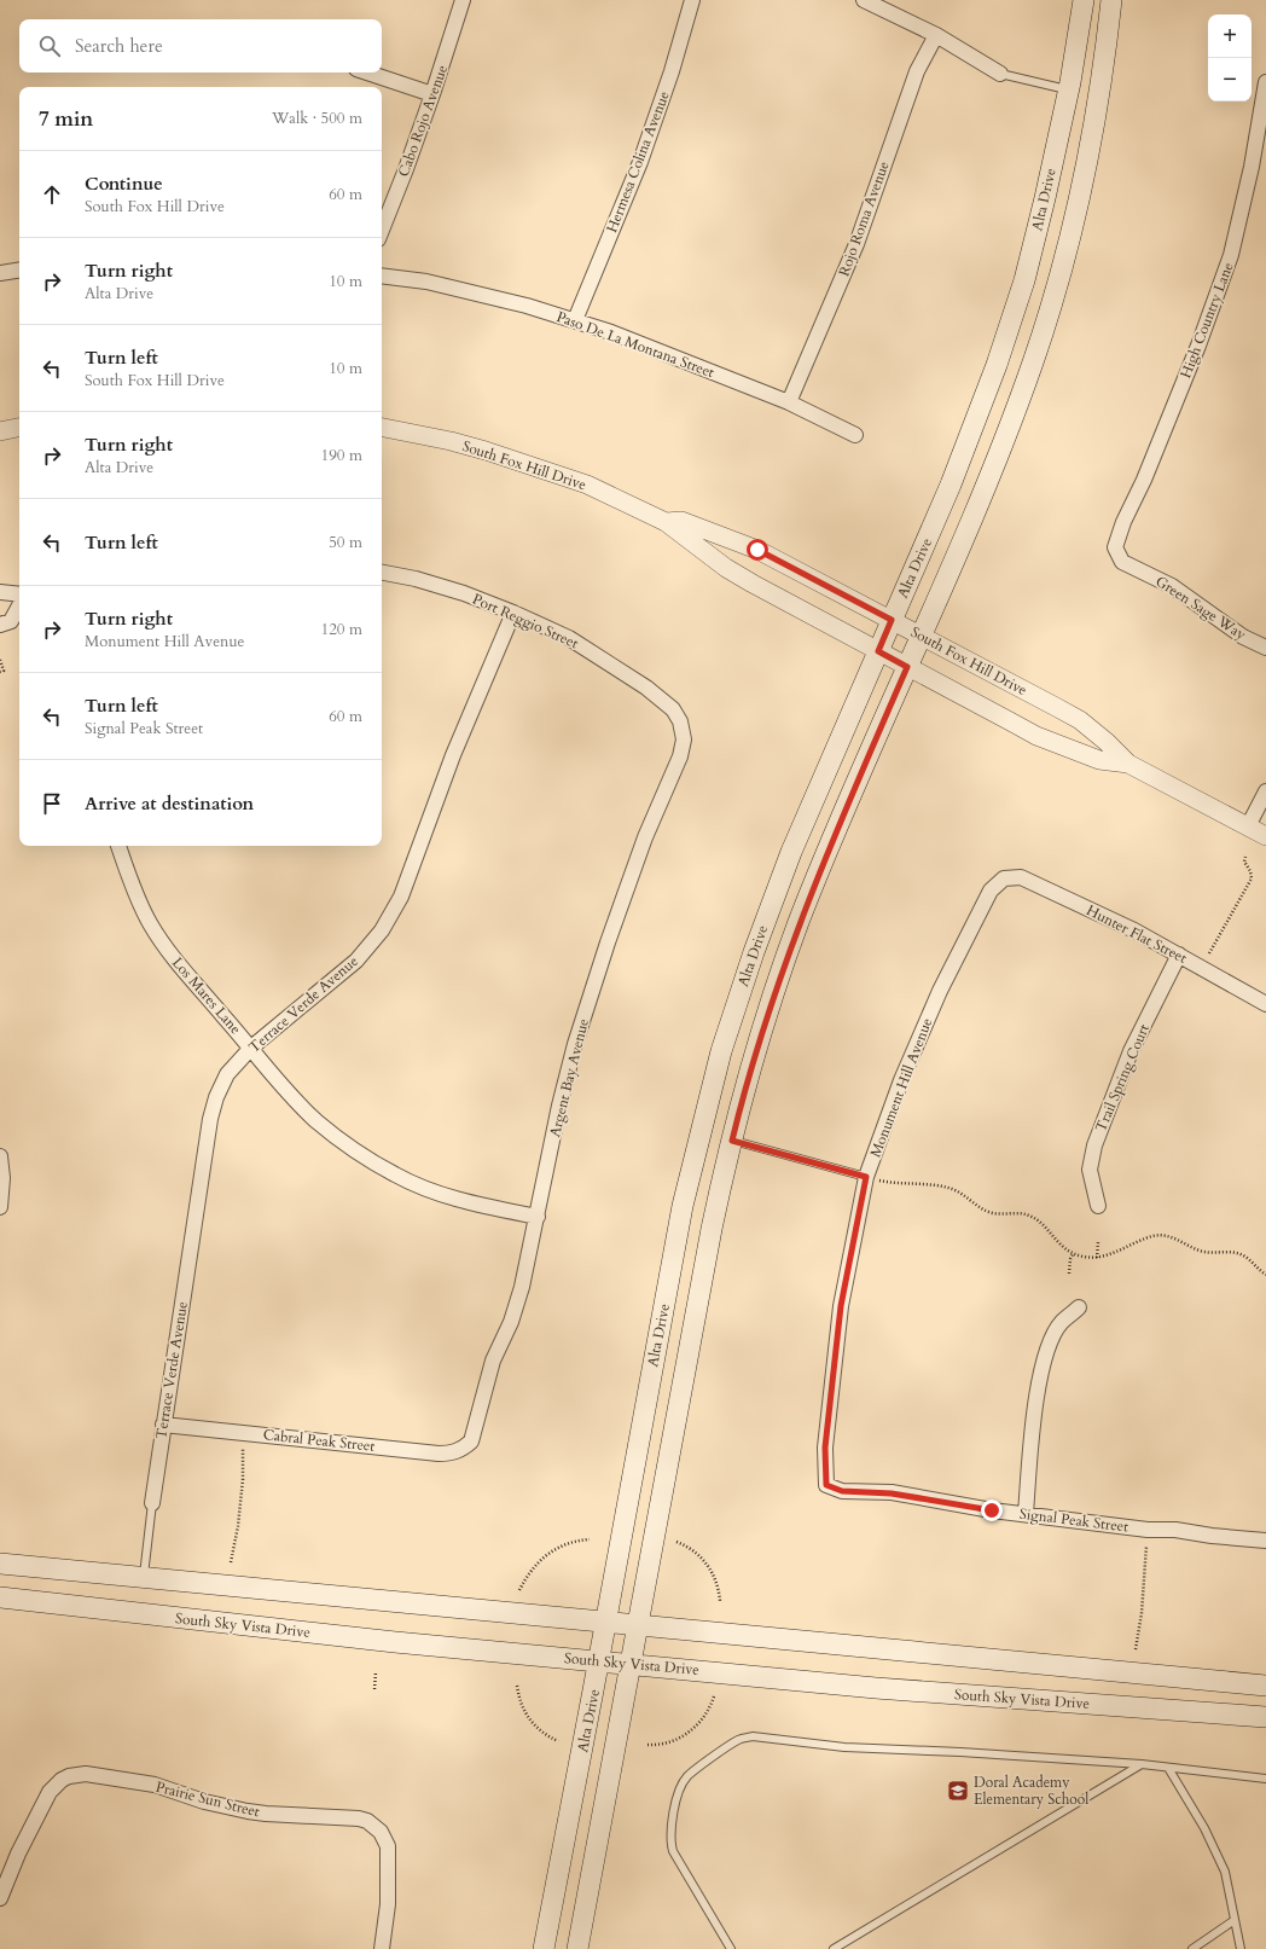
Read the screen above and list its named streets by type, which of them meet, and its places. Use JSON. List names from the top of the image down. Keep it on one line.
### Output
{"streets":{"main road":["Alta Drive","South Sky Vista Drive"],"street":["Cabo Rojo Avenue","Hermesa Colina Avenue","Rojo Roma Avenue","High Country Lane","Paso De La Montana Street","South Fox Hill Drive","Green Sage Way","Port Reggio Street","Hunter Flat Street","Los Mares Lane","Terrace Verde Avenue","Argent Bay Avenue","Trail Spring Court","Monument Hill Avenue","Cabral Peak Street","Signal Peak Street","Prairie Sun Street"]},"crossings":[["Hermesa Colina Avenue","Paso De La Montana Street"],["Alta Drive","South Fox Hill Drive"],["Alta Drive","South Sky Vista Drive"],["Rojo Roma Avenue","Paso De La Montana Street"],["High Country Lane","Green Sage Way"],["Port Reggio Street","Terrace Verde Avenue"],["Port Reggio Street","Argent Bay Avenue"],["Hunter Flat Street","Trail Spring Court"],["Hunter Flat Street","Monument Hill Avenue"],["Los Mares Lane","Terrace Verde Avenue"],["Los Mares Lane","Argent Bay Avenue"],["Terrace Verde Avenue","Cabral Peak Street"],["Argent Bay Avenue","Cabral Peak Street"],["Monument Hill Avenue","Signal Peak Street"]],"places":{"school or university":["Doral Academy Elementary School"]},"page":{"map_buttons":["+","−"],"search":"Search here","heading":["7 min","Walk · 500 m"],"list":[["Continue","South Fox Hill Drive","60 m"],["Turn right","Alta Drive","10 m"],["Turn left","South Fox Hill Drive","10 m"],["Turn right","Alta Drive","190 m"],["Turn left","50 m"],["Turn right","Monument Hill Avenue","120 m"],["Turn left","Signal Peak Street","60 m"],"Arrive at destination"]}}
